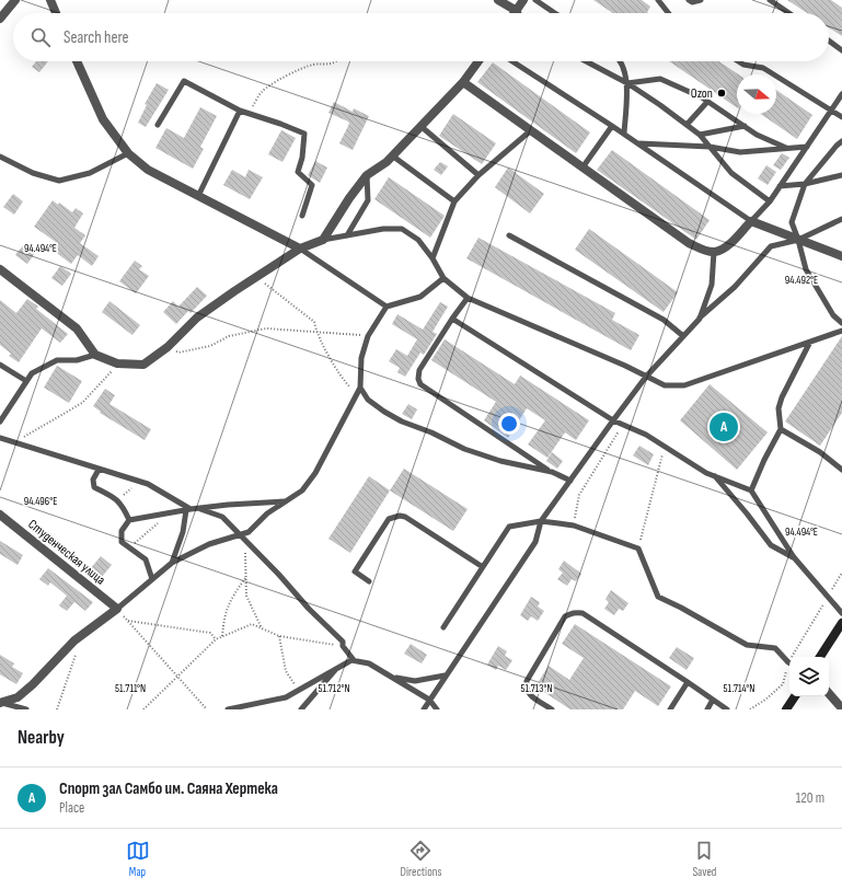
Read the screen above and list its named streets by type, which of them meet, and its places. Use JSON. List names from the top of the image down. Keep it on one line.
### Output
{"streets":{"street":["Студенческая улица"]},"places":["Ozon"],"north":"right","page":{"search":"Search here","pins":"A","heading":"Nearby","list":[{"mark":"A","name":"Спорт зал Самбо им. Саяна Хертека","note":"Place","value":"120 m"}],"nav":["Map","Directions","Saved"]},"coordinates":["94.494°E","94.492°E","94.496°E","51.711°N","51.712°N","51.713°N","51.714°N"]}
